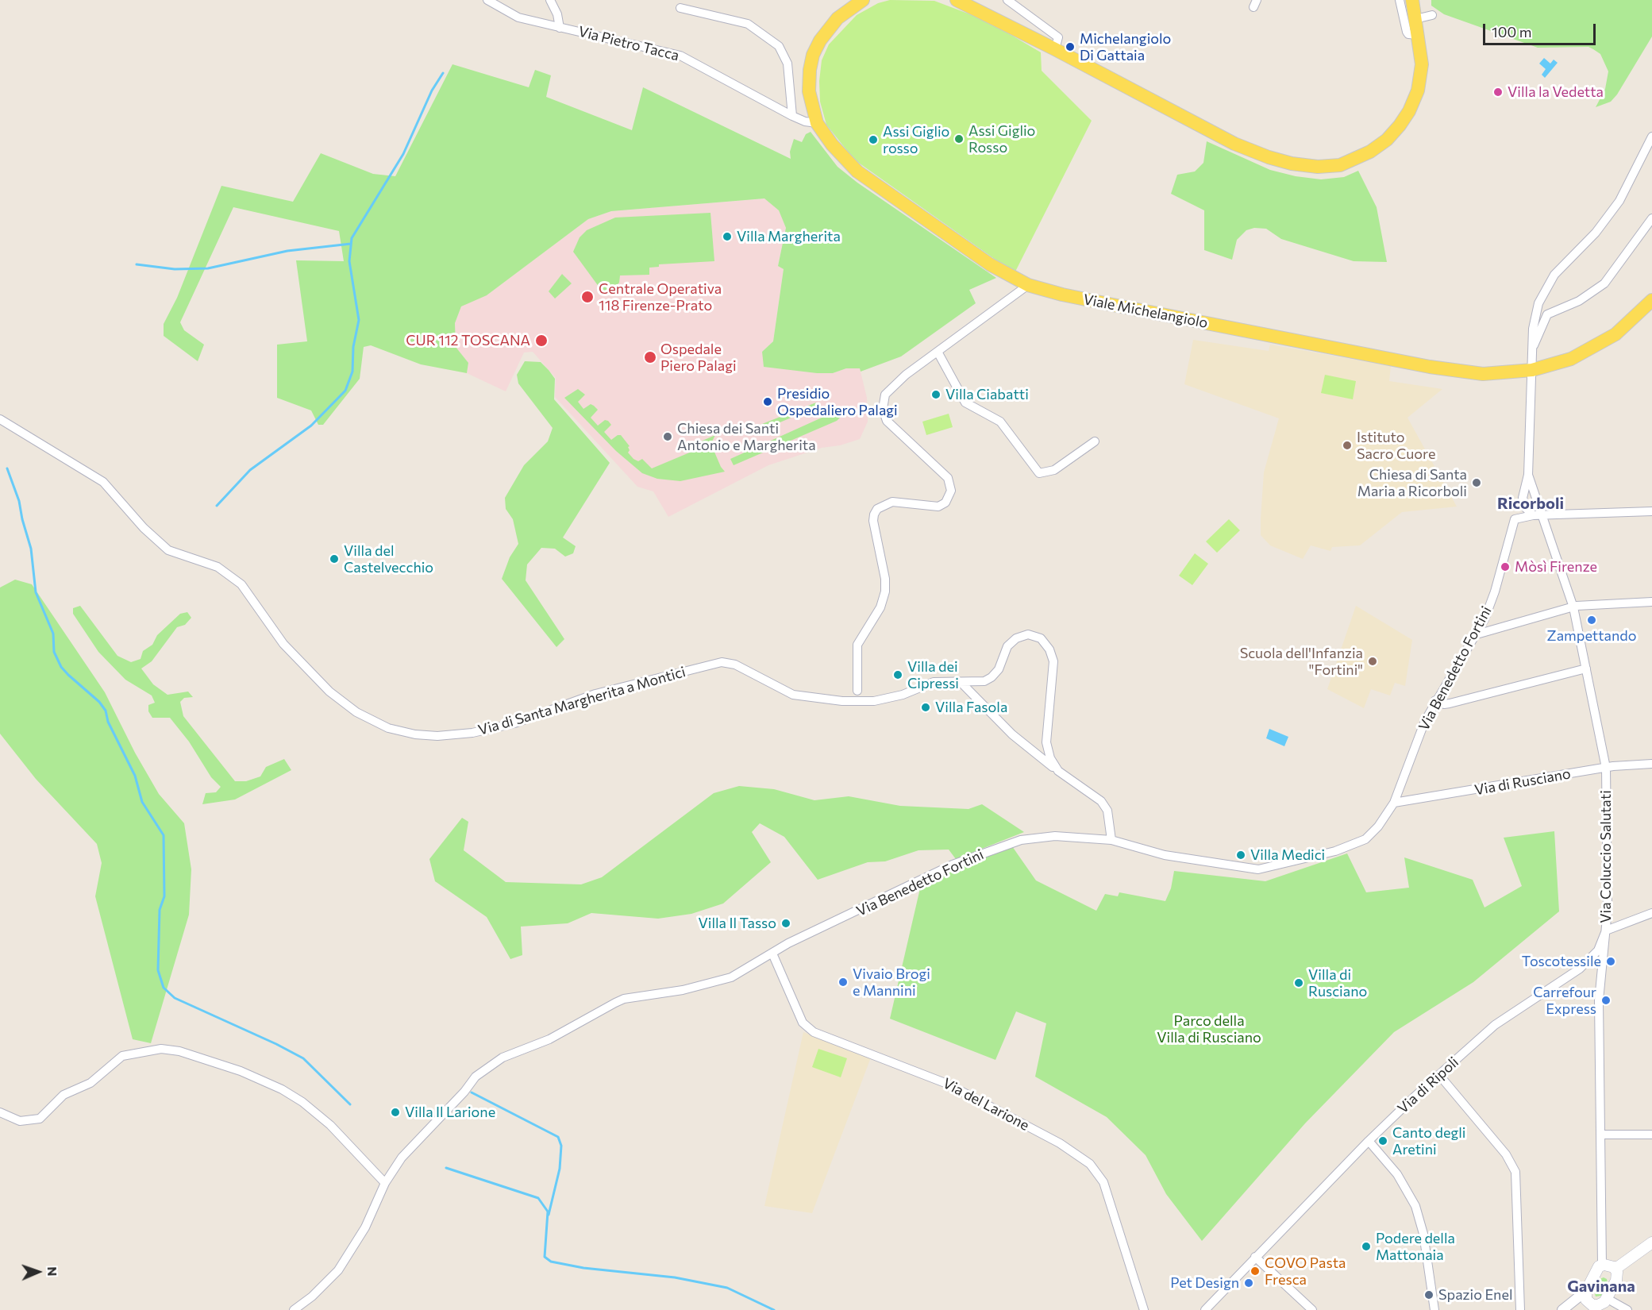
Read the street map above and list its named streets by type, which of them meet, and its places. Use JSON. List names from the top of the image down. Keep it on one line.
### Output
{"streets":{"main road":["Viale Michelangiolo"],"street":["Via Pietro Tacca","Via Benedetto Fortini","Via di Santa Margherita a Montici","Via di Rusciano","Via Coluccio Salutati","Via di Ripoli","Via del Larione"]},"crossings":[["Via Pietro Tacca","Viale Michelangiolo"],["Via Benedetto Fortini","Via di Rusciano"],["Via Benedetto Fortini","Via Coluccio Salutati"],["Via Benedetto Fortini","Via del Larione"],["Via di Rusciano","Via Coluccio Salutati"],["Via Coluccio Salutati","Via di Ripoli"]],"districts":["Ricorboli","Gavinana"],"parks":["Parco della Villa di Rusciano"],"places":["Michelangiolo Di Gattaia","Villa la Vedetta","Assi Giglio Rosso","Assi Giglio rosso","Villa Margherita","Centrale Operativa 118 Firenze-Prato","CUR 112 TOSCANA","Ospedale Piero Palagi","Villa Ciabatti","Presidio Ospedaliero Palagi","Chiesa dei Santi Antonio e Margherita","Istituto Sacro Cuore","Chiesa di Santa Maria a Ricorboli","Villa del Castelvecchio","Mòsì Firenze","Zampettando","Scuola dell'Infanzia \"Fortini\"","Villa dei Cipressi","Villa Fasola","Villa Medici","Villa Il Tasso","Toscotessile","Vivaio Brogi e Mannini","Villa di Rusciano","Carrefour Express","Villa Il Larione","Canto degli Aretini","Podere della Mattonaia","COVO Pasta Fresca","Pet Design","Spazio Enel"],"scale_bar":"100 m","north":"right"}
